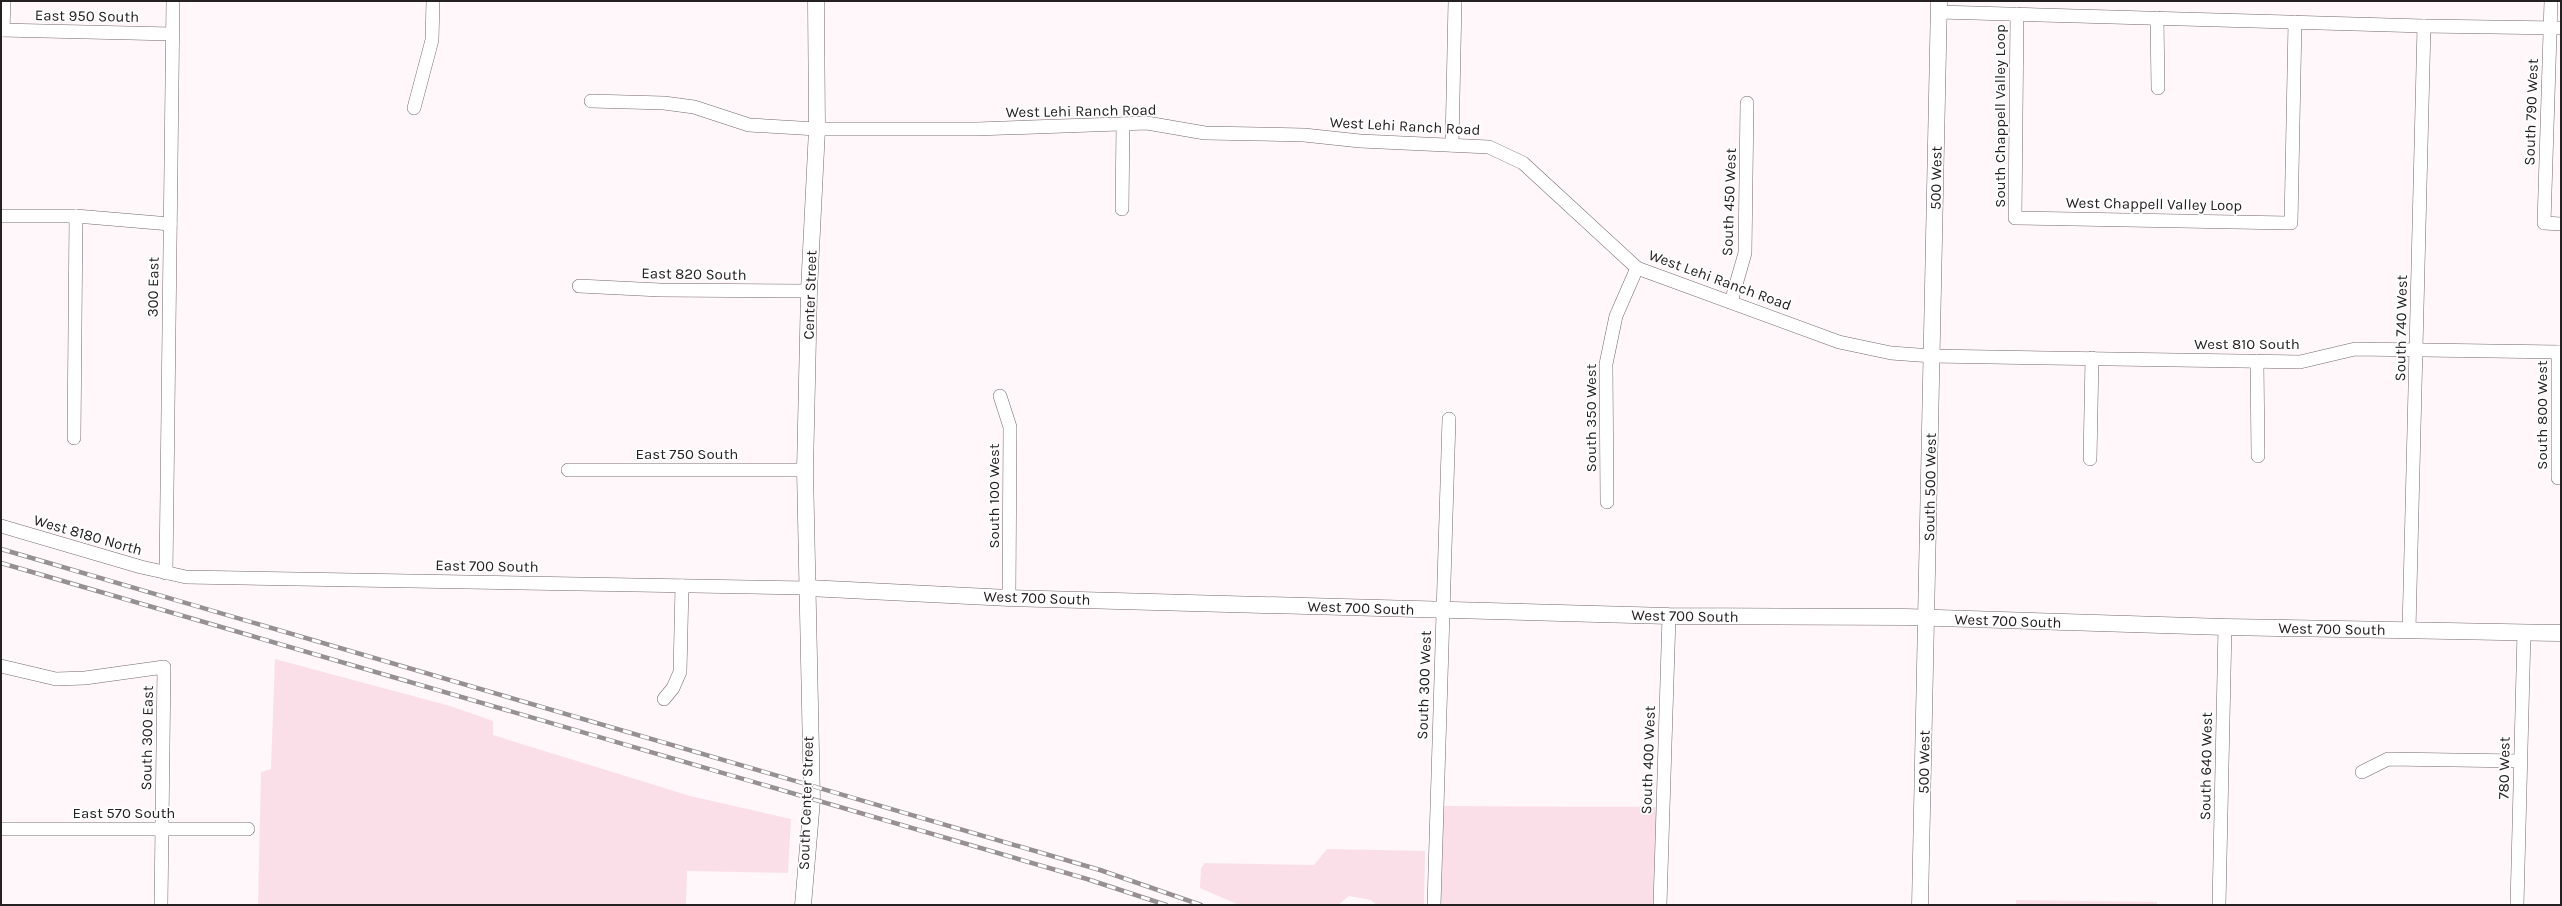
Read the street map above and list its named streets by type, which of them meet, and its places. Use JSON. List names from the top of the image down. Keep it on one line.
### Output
{"streets":{"street":["East 950 South","West Lehi Ranch Road","South 790 West","South Chappell Valley Loop","500 West","South 450 West","West Chappell Valley Loop","East 820 South","300 East","Center Street","South 740 West","West 810 South","South 800 West","South 350 West","East 750 South","South 500 West","South 100 West","West 8180 North","East 700 South","West 700 South","South 300 West","South 300 East","South 400 West","South 640 West","780 West","South Center Street","East 570 South"]},"crossings":[["East 950 South","300 East"],["West Lehi Ranch Road","500 West"],["West Lehi Ranch Road","South 450 West"],["West Lehi Ranch Road","Center Street"],["West Lehi Ranch Road","West 810 South"],["West Lehi Ranch Road","South 350 West"],["West Lehi Ranch Road","South 500 West"],["South Chappell Valley Loop","West Chappell Valley Loop"],["500 West","West 810 South"],["500 West","South 500 West"],["500 West","West 700 South"],["East 820 South","Center Street"],["300 East","West 8180 North"],["300 East","East 700 South"],["Center Street","East 750 South"],["Center Street","East 700 South"],["Center Street","West 700 South"],["Center Street","South Center Street"],["South 740 West","West 810 South"],["South 740 West","West 700 South"],["West 810 South","South 800 West"],["West 810 South","South 500 West"],["South 500 West","West 700 South"],["South 100 West","West 700 South"],["West 8180 North","East 700 South"],["East 700 South","West 700 South"],["East 700 South","South Center Street"],["West 700 South","South 300 West"],["West 700 South","South 400 West"],["West 700 South","South 640 West"],["West 700 South","780 West"],["West 700 South","South Center Street"],["South 300 East","East 570 South"]]}
